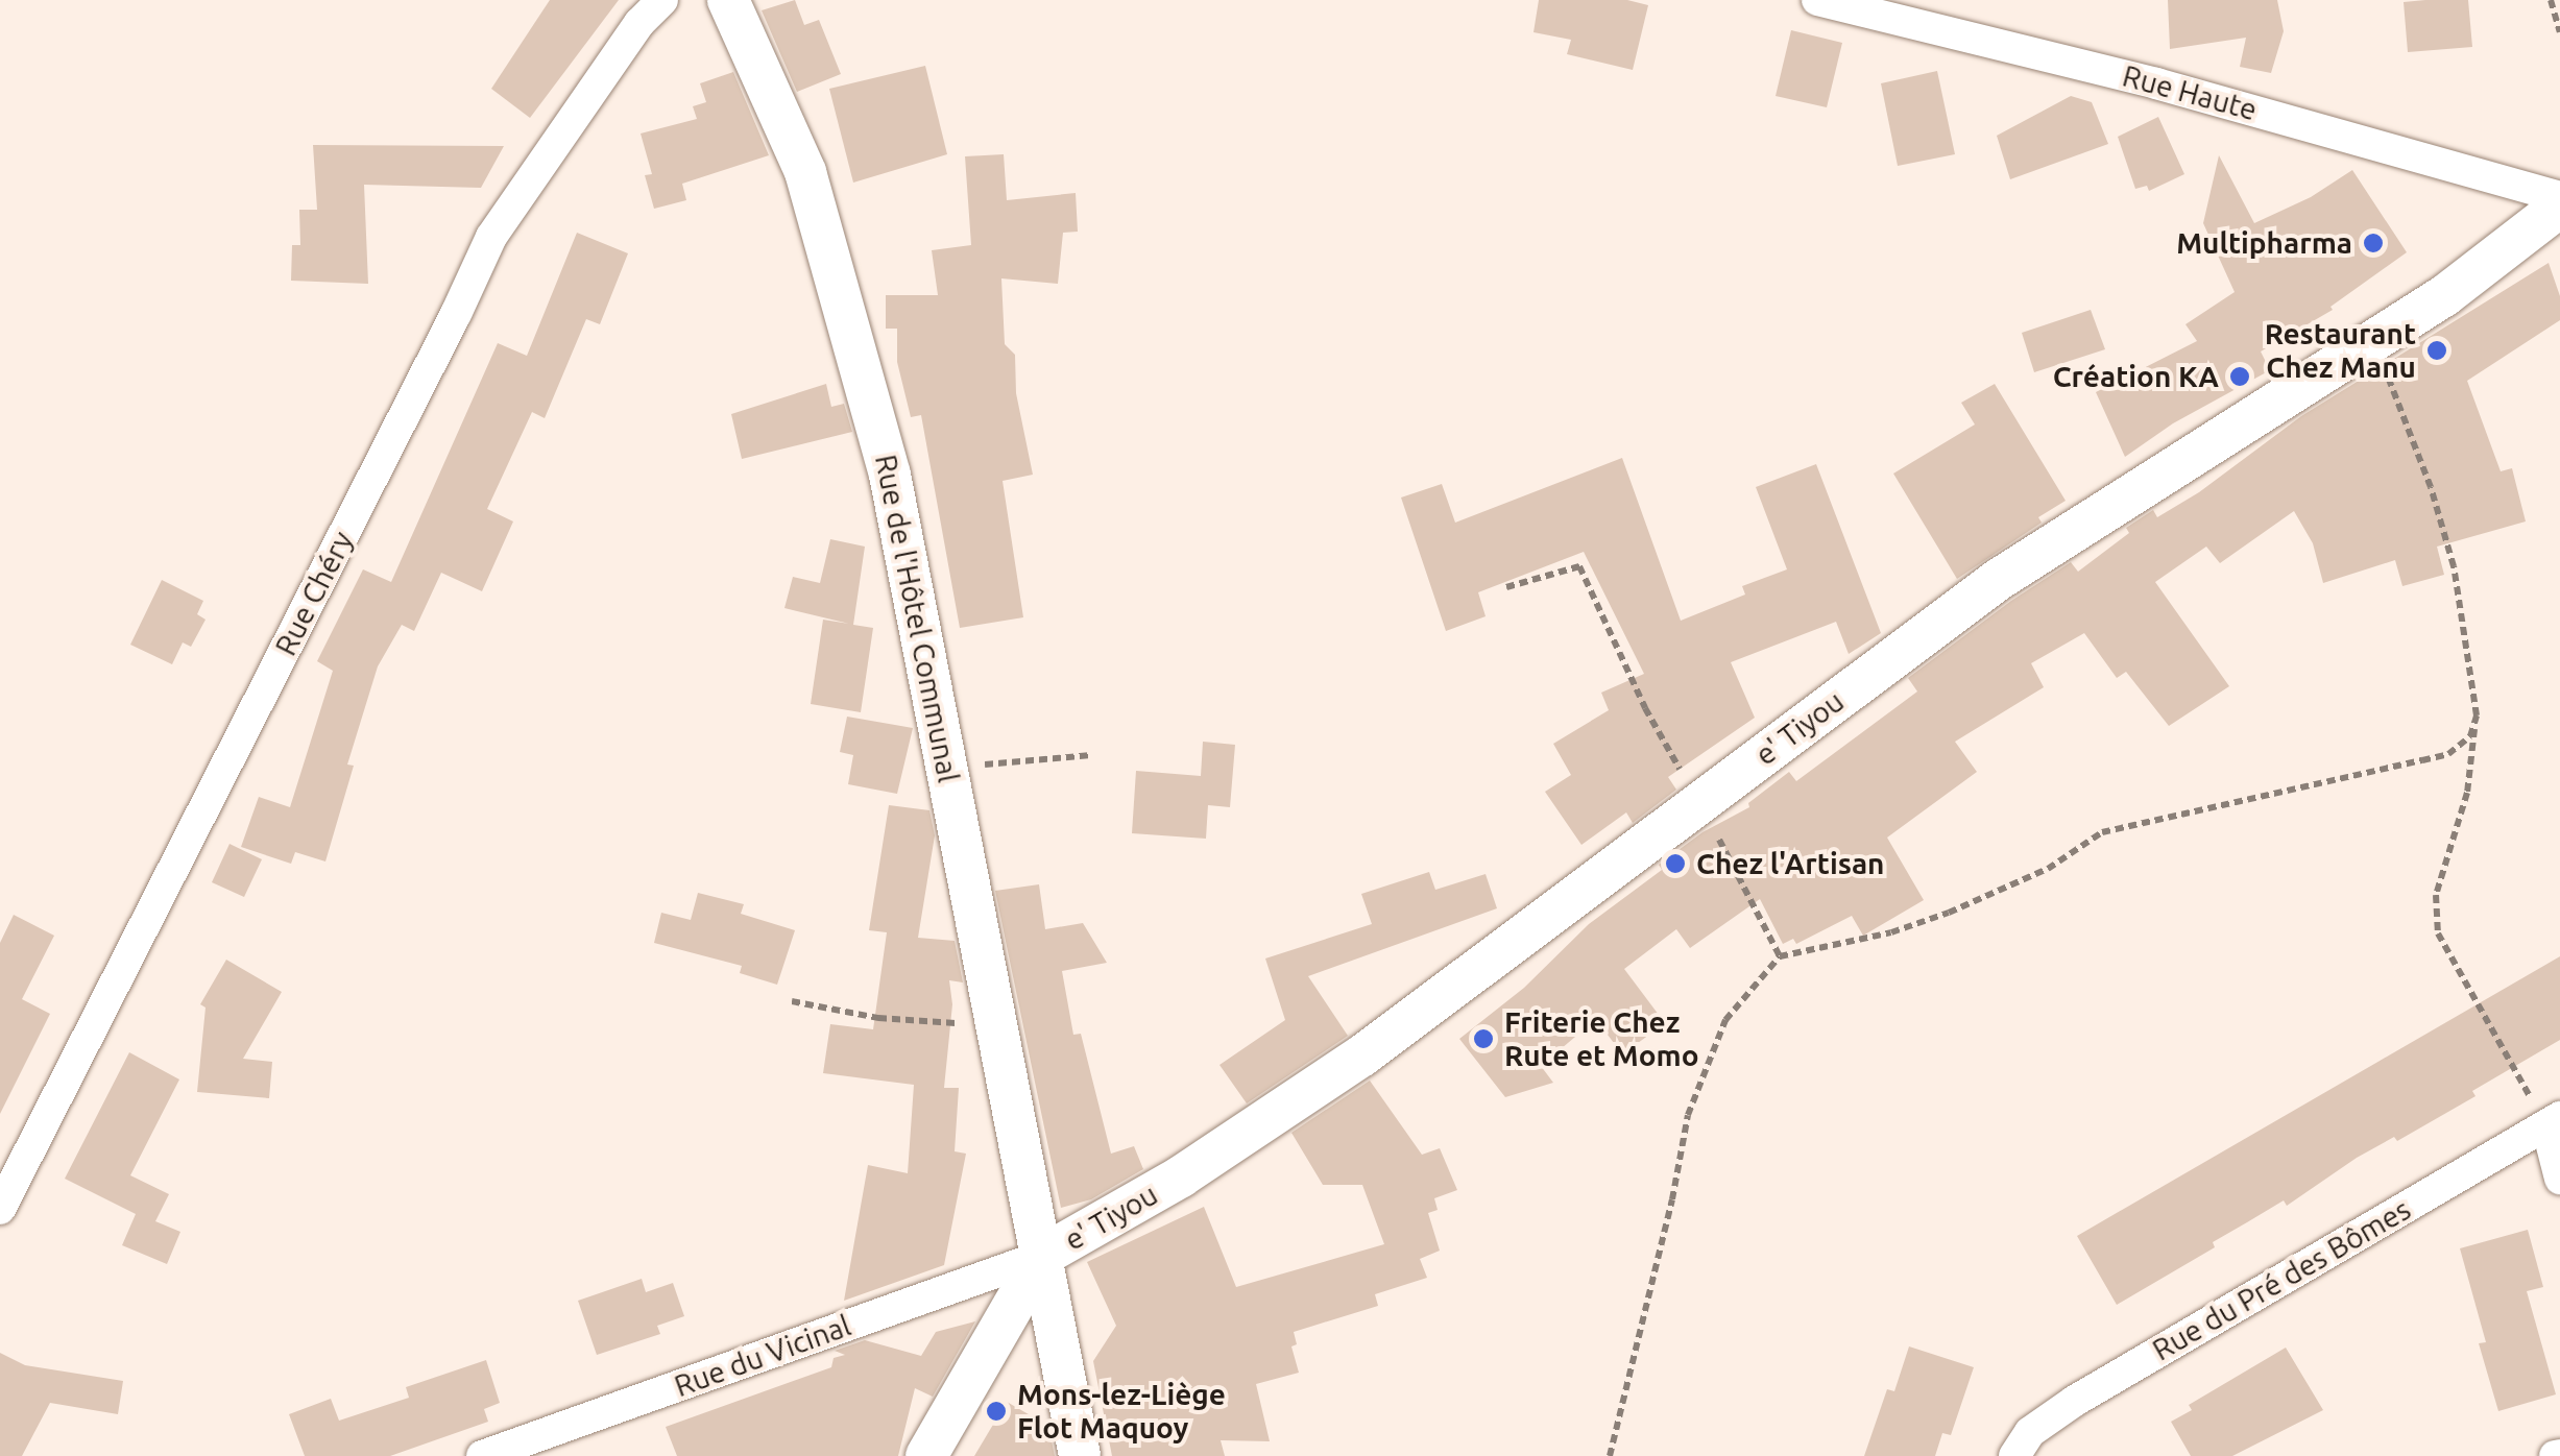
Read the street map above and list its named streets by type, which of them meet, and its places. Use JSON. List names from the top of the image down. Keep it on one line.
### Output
{"streets":{"street":["Rue Haute","Rue Chéry","Rue de l'Hôtel Communal","e' Tiyou","Rue du Pré des Bômes","Rue du Vicinal"]},"crossings":[["Rue de l'Hôtel Communal","e' Tiyou"],["Rue de l'Hôtel Communal","Rue du Vicinal"],["e' Tiyou","Rue du Vicinal"]],"places":["Multipharma","Restaurant Chez Manu","Création KA","Chez l'Artisan","Friterie Chez Rute et Momo","Mons-lez-Liège Flot Maquoy"]}
